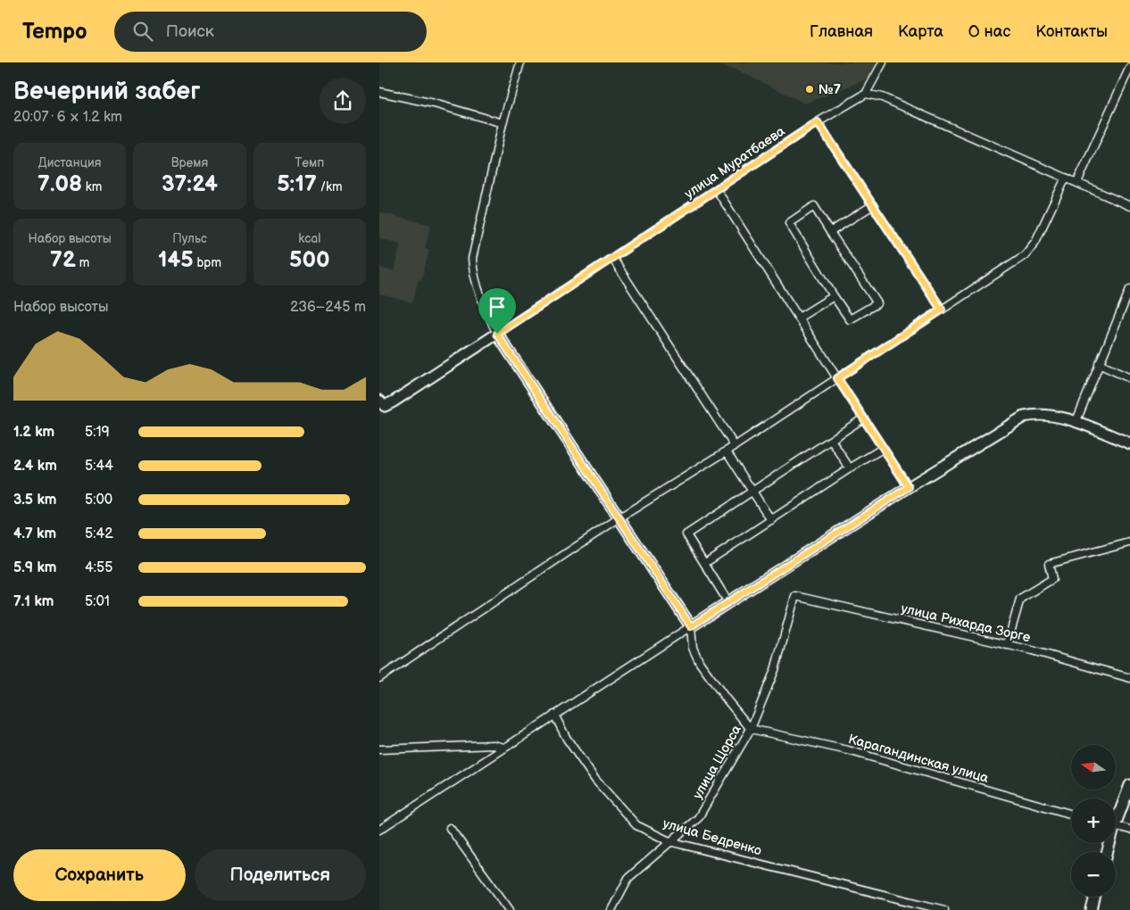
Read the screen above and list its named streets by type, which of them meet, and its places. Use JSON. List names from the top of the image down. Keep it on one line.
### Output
{"streets":{"street":["улица Муратбаева","улица Рихарда Зорге","Карагандинская улица","улица Щорса","улица Бедренко"]},"crossings":[["улица Рихарда Зорге","улица Щорса"],["Карагандинская улица","улица Щорса"],["улица Щорса","улица Бедренко"]],"places":["№7"],"north":"left","page":{"header":"Tempo","search":"Поиск","nav":["Главная","Карта","О нас","Контакты"],"heading":["Вечерний забег","20:07 · 6 × 1.2 km"],"stats":[["Дистанция","7.08 km"],["Время","37:24"],["Темп","5:17 /km"],["Набор высоты","72 m"],["Пульс","145 bpm"],["kcal","500"]],"chart":["Набор высоты","236–245 m"],"list":[{"name":"1.2 km","note":"5:19"},{"name":"2.4 km","note":"5:44"},{"name":"3.5 km","note":"5:00"},{"name":"4.7 km","note":"5:42"},{"name":"5.9 km","note":"4:55"},{"name":"7.1 km","note":"5:01"}],"map_buttons":["+","−"],"buttons":["Сохранить","Поделиться"]}}
